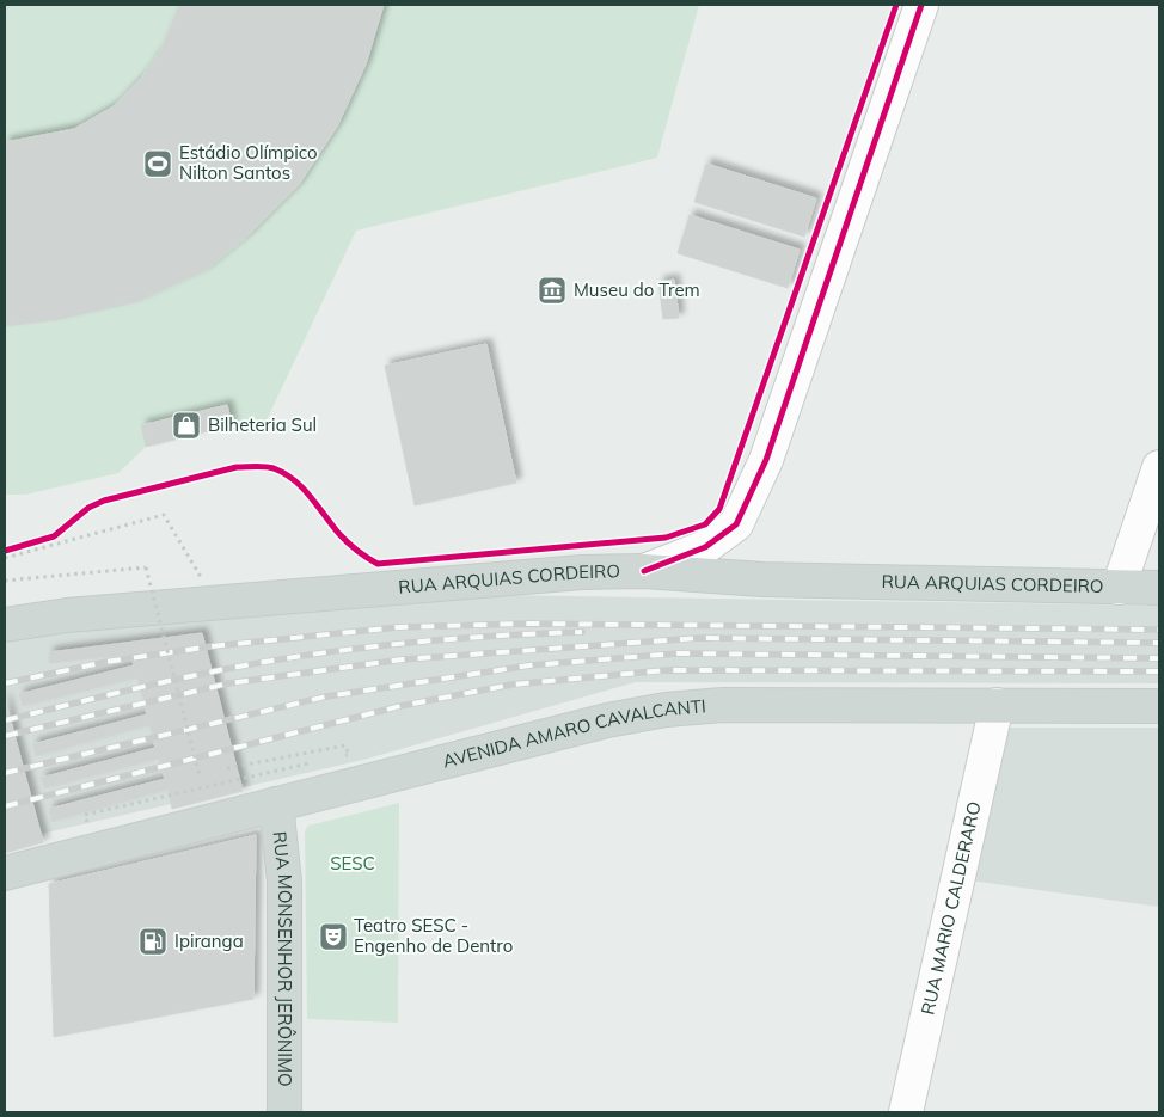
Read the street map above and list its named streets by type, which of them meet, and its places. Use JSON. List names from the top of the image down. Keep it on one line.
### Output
{"streets":{"main road":["RUA ARQUIAS CORDEIRO","AVENIDA AMARO CAVALCANTI","RUA MONSENHOR JERÔNIMO"],"street":["RUA MARIO CALDERARO"]},"crossings":[["AVENIDA AMARO CAVALCANTI","RUA MARIO CALDERARO"],["AVENIDA AMARO CAVALCANTI","RUA MONSENHOR JERÔNIMO"]],"parks":["SESC"],"places":{"sports":["Estádio Olímpico Nilton Santos"],"museum":["Museu do Trem"],"shop":["Bilheteria Sul"],"theatre":["Teatro SESC - Engenho de Dentro"],"fuel station":["Ipiranga"]}}
